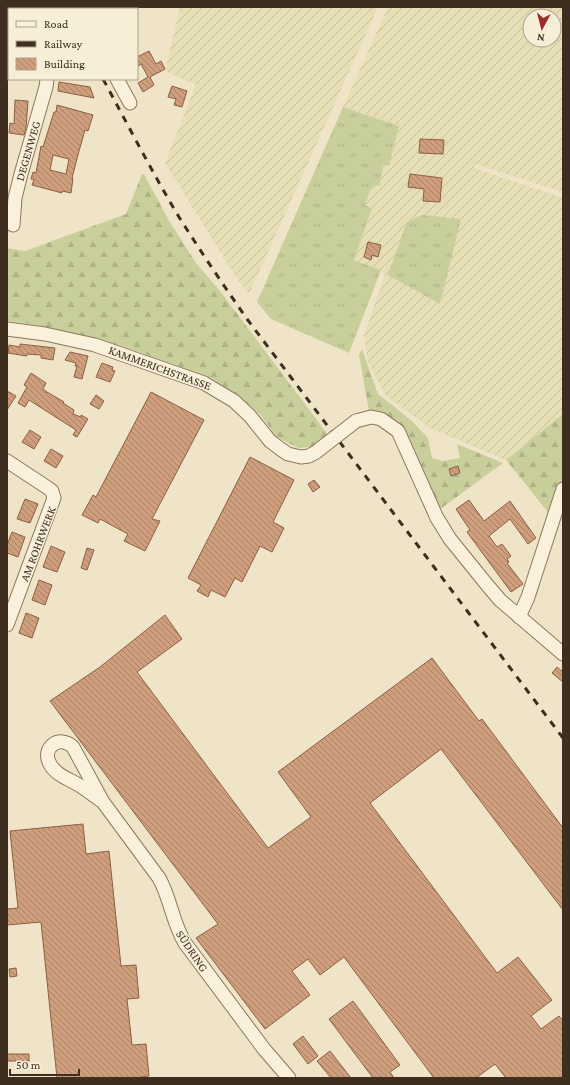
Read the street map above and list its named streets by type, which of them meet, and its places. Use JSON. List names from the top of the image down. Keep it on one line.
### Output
{"streets":{"street":["DEGENWEG","KAMMERICHSTRASSE","AM ROHRWERK","SÜDRING"]},"legend":["Road","Railway","Building"],"scale_bar":"50 m","north":"bottom"}
